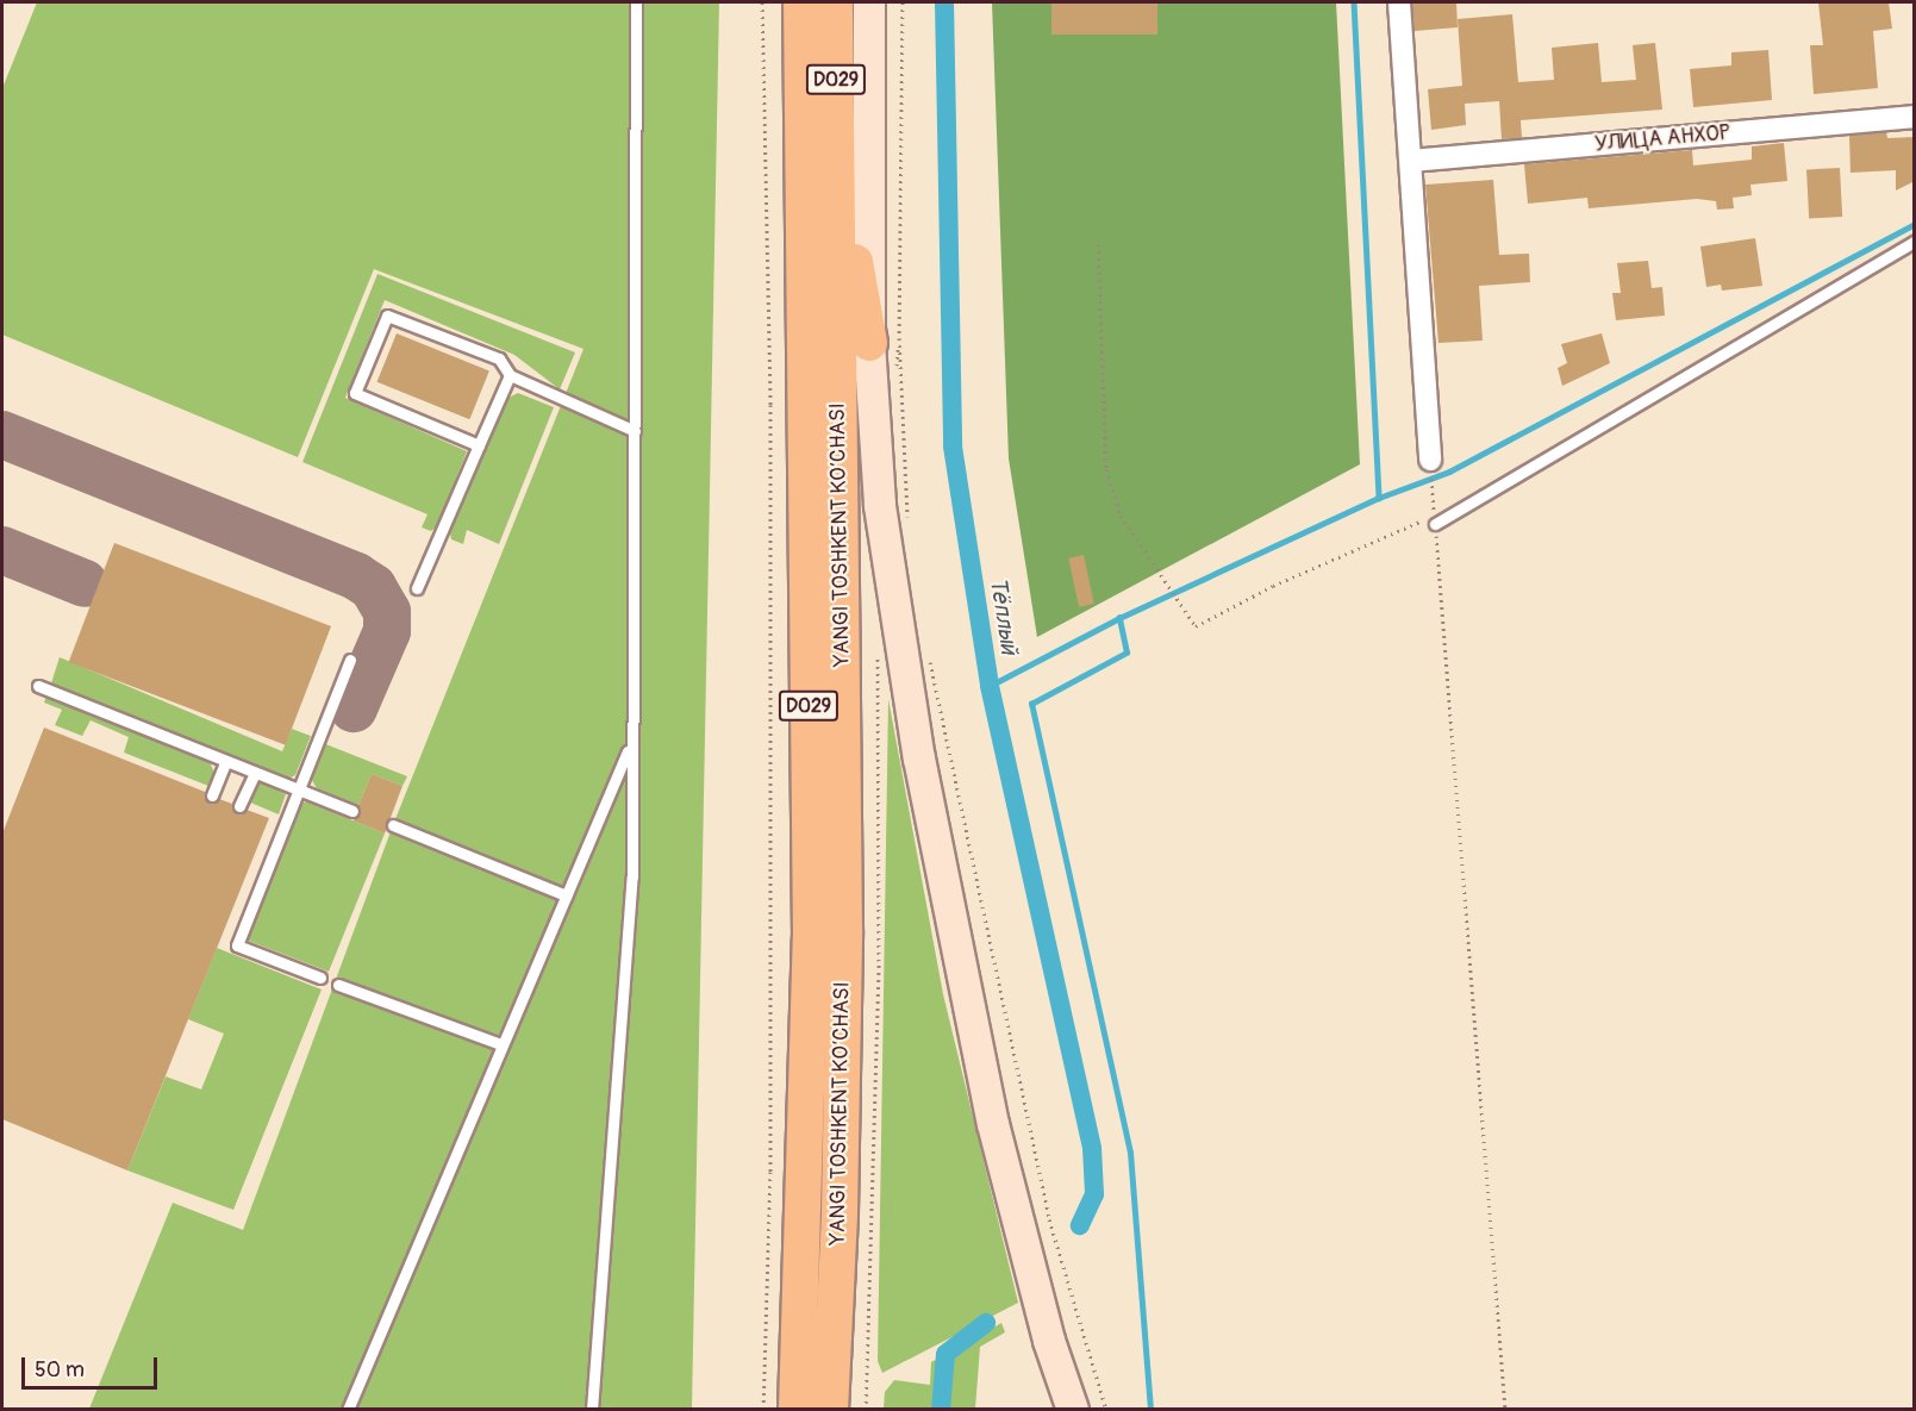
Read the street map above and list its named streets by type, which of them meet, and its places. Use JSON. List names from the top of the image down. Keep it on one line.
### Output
{"streets":{"highway":["D029","YANGI TOSHKENT KO‘CHASI"],"street":["УЛИЦА АНХОР"]},"water":["Тёплый"],"scale_bar":"50 m"}
